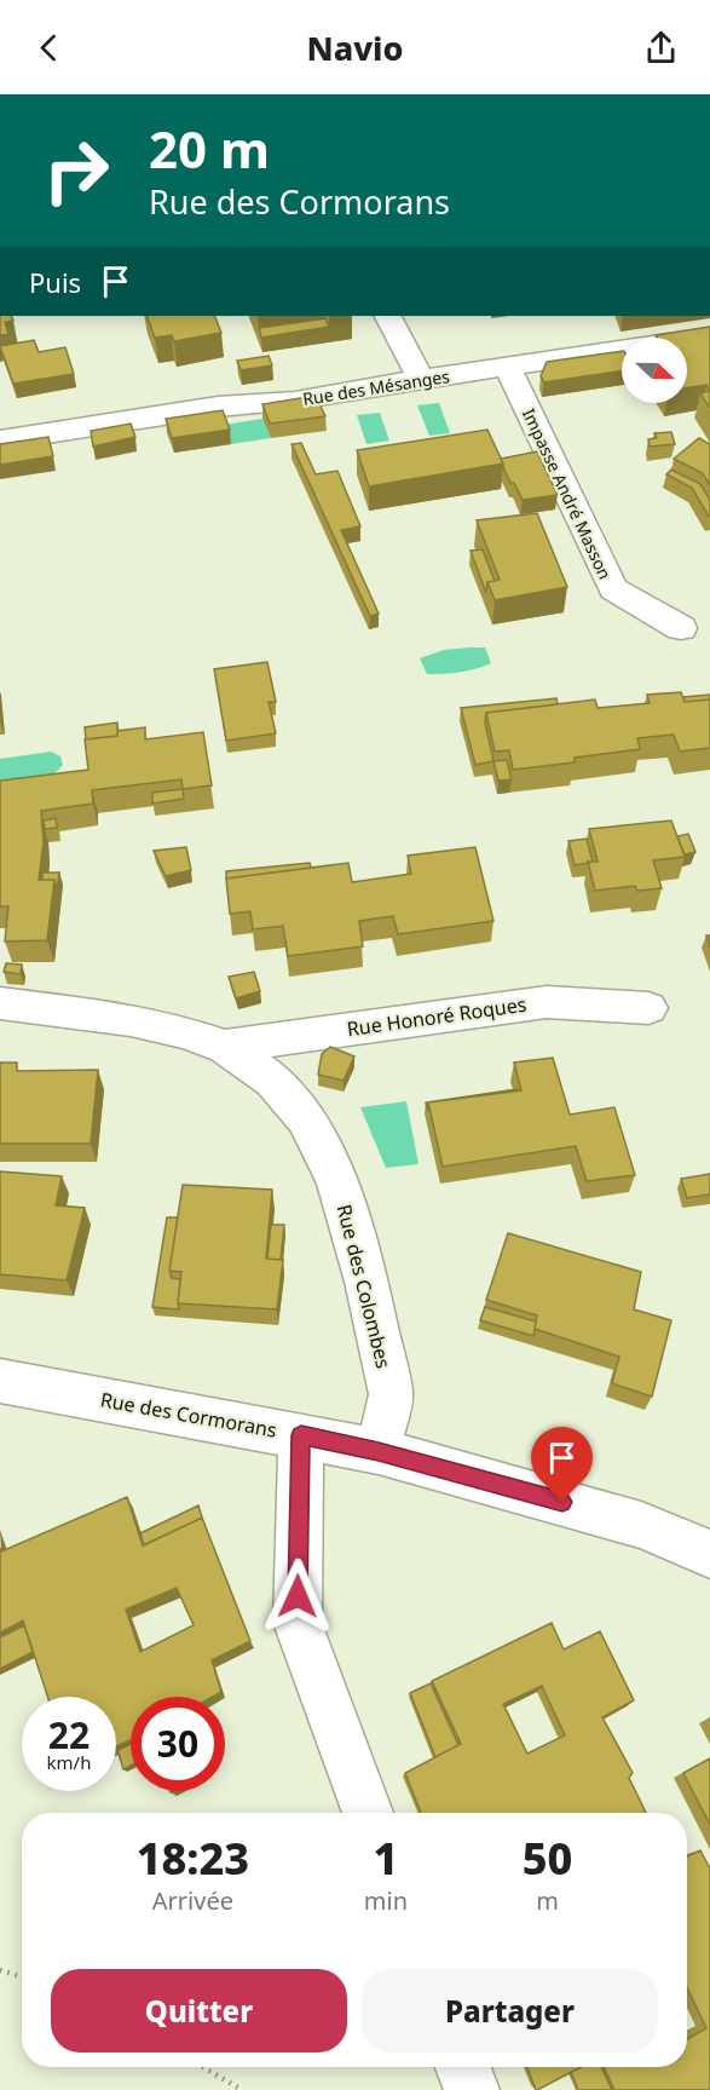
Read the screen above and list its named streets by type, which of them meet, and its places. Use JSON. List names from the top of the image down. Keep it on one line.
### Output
{"streets":{"street":["Rue des Mésanges","Impasse André Masson","Rue Honoré Roques","Rue des Colombes","Rue des Cormorans"]},"crossings":[["Rue des Mésanges","Impasse André Masson"],["Rue Honoré Roques","Rue des Colombes"],["Rue des Colombes","Rue des Cormorans"]],"north":"right","page":{"header":"Navio","turn":["20 m","Rue des Cormorans"],"then":"Puis","speed":"22 km/h","limit":"30","eta":["18:23","Arrivée","1","min","50","m"],"buttons":["Quitter","Partager"]}}
